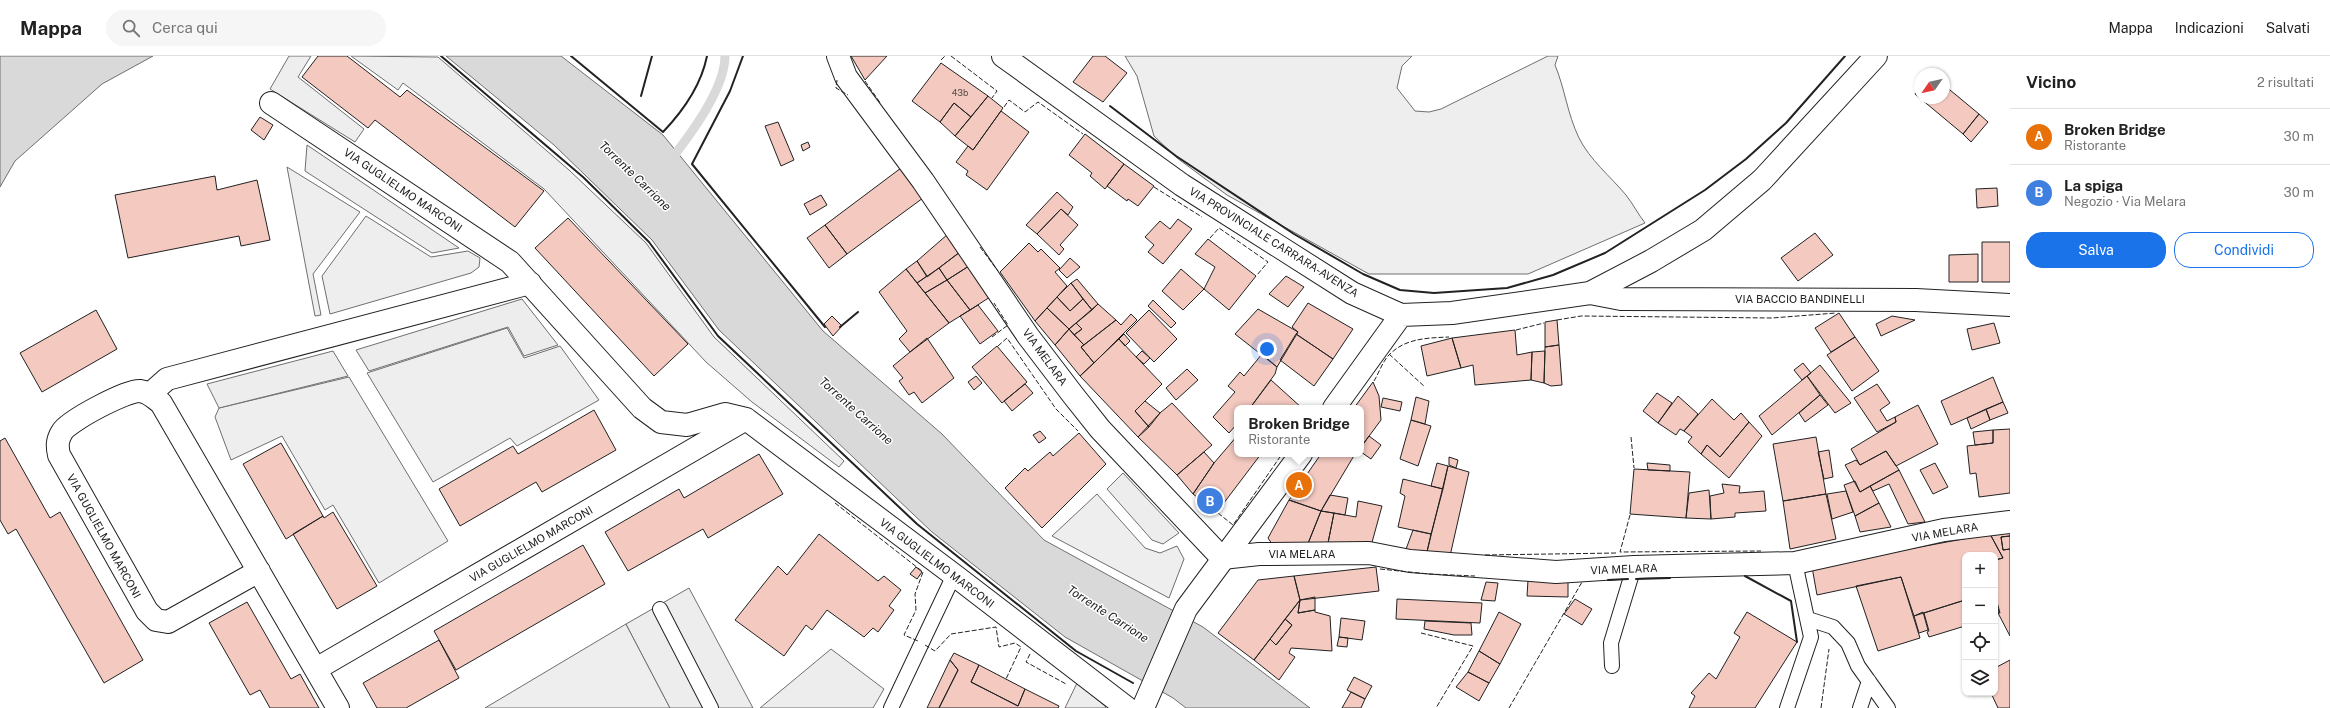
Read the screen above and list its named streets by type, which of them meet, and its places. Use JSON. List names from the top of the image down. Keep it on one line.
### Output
{"streets":{"street":["VIA GUGLIELMO MARCONI","VIA PROVINCIALE CARRARA-AVENZA","VIA BACCIO BANDINELLI","VIA MELARA"]},"crossings":[["VIA PROVINCIALE CARRARA-AVENZA","VIA BACCIO BANDINELLI"]],"water":["Torrente Carrione"],"house_numbers":["43b"],"north":"bottom left","page":{"header":"Mappa","search":"Cerca qui","nav":["Mappa","Indicazioni","Salvati"],"heading":["Vicino","2 risultati"],"list":[{"mark":"A","name":"Broken Bridge","note":"Ristorante","value":"30 m"},{"mark":"B","name":"La spiga","note":"Negozio · Via Melara","value":"30 m"}],"buttons":["Salva","Condividi"],"popup":["Broken Bridge","Ristorante"],"pins":["A","B"],"map_buttons":["+","−"]}}
